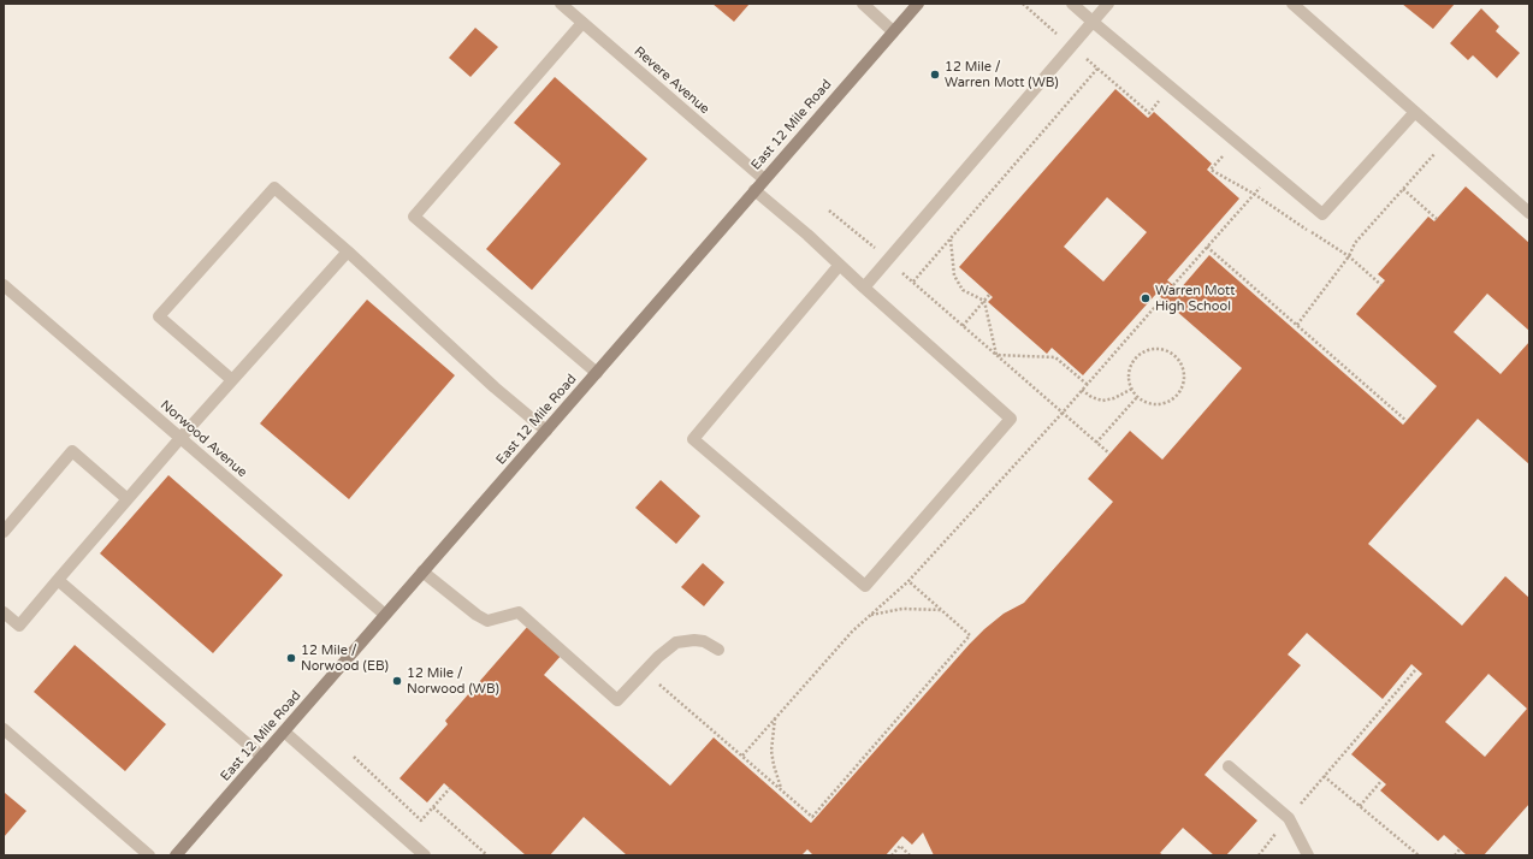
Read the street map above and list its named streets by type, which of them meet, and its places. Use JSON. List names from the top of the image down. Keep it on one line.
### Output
{"streets":{"main road":["East 12 Mile Road"],"street":["Revere Avenue","Norwood Avenue"]},"crossings":[["Revere Avenue","East 12 Mile Road"],["East 12 Mile Road","Norwood Avenue"]],"places":["12 Mile / Warren Mott (WB)","Warren Mott High School","12 Mile / Norwood (EB)","12 Mile / Norwood (WB)"]}
